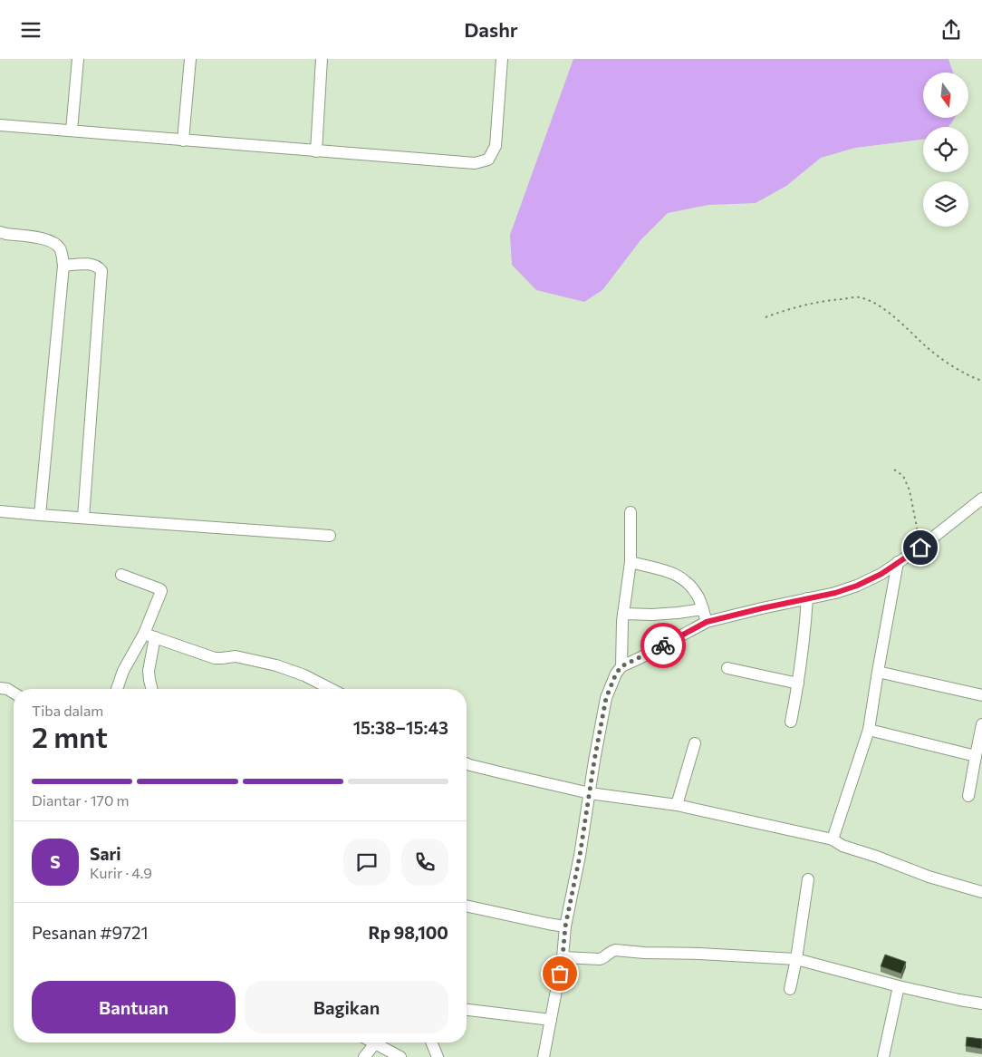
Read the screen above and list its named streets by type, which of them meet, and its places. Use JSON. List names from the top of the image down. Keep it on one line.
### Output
{"north":"bottom","page":{"header":"Dashr","heading":["2 mnt","Tiba dalam","15:38–15:43"],"panel":["Sari","Kurir · 4.9","Pesanan #9721","Rp 98,100"],"bar":"Diantar · 170 m","round":"S","buttons":["Bantuan","Bagikan"]}}
